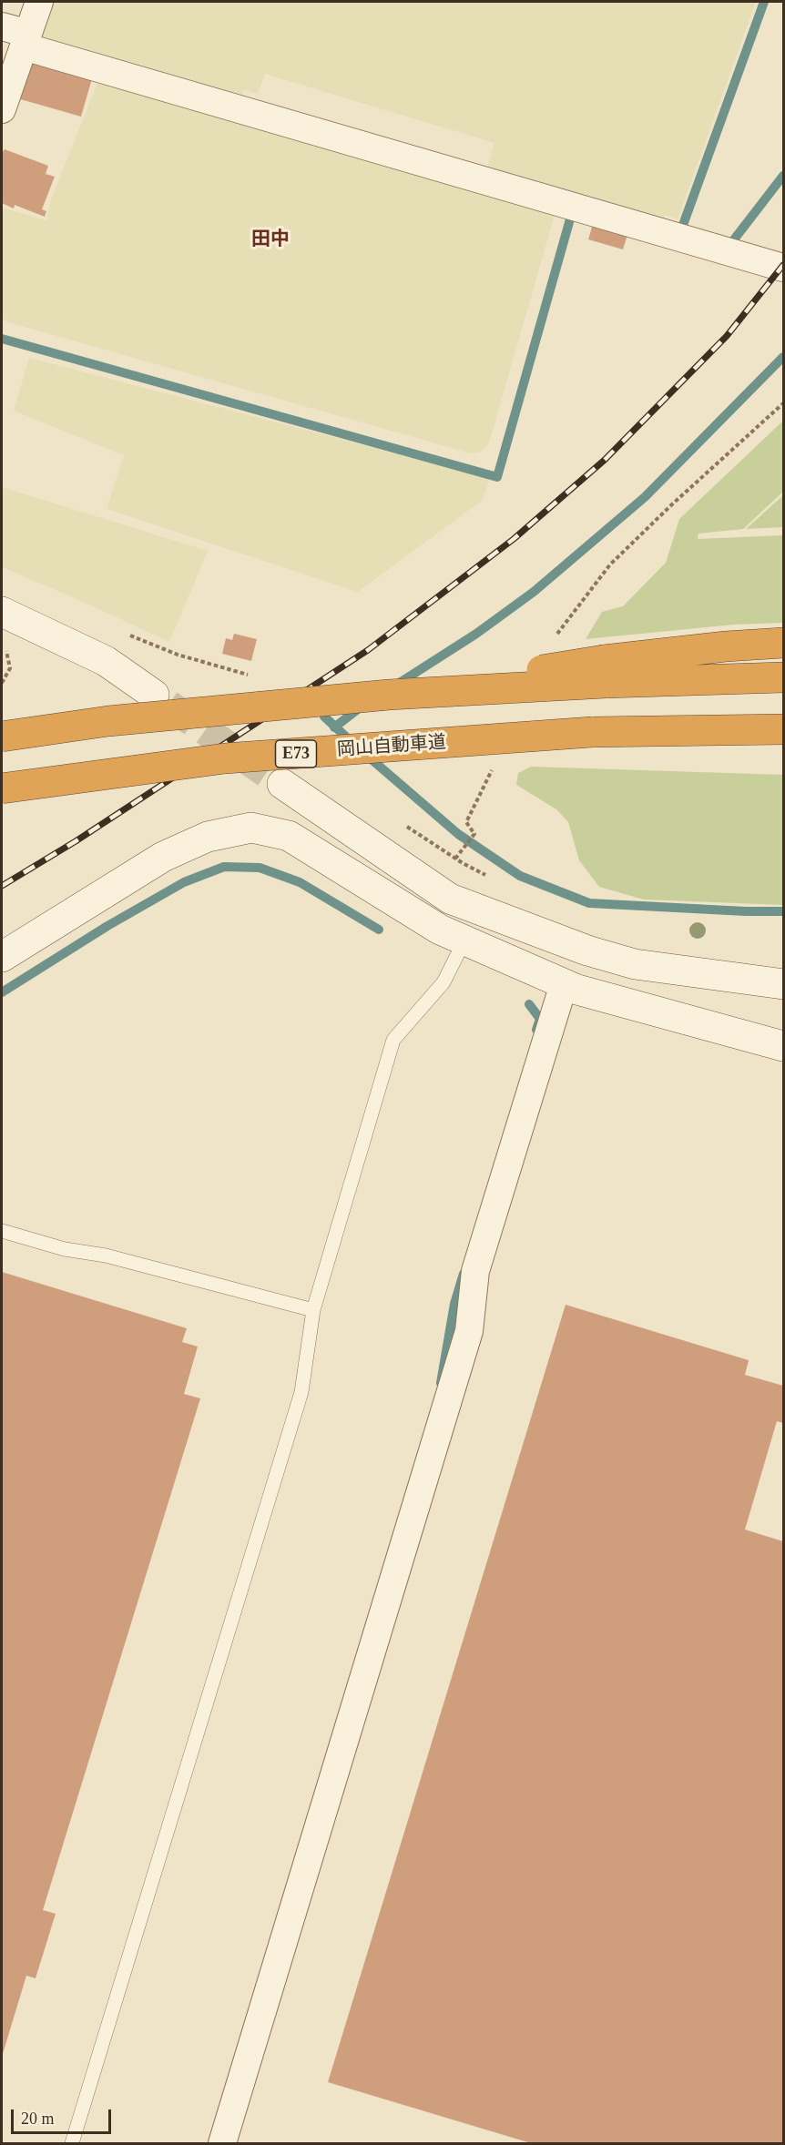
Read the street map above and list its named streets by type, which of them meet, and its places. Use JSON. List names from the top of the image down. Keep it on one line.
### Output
{"streets":{"highway":["岡山自動車道","E73"]},"districts":["田中"],"scale_bar":"20 m"}
